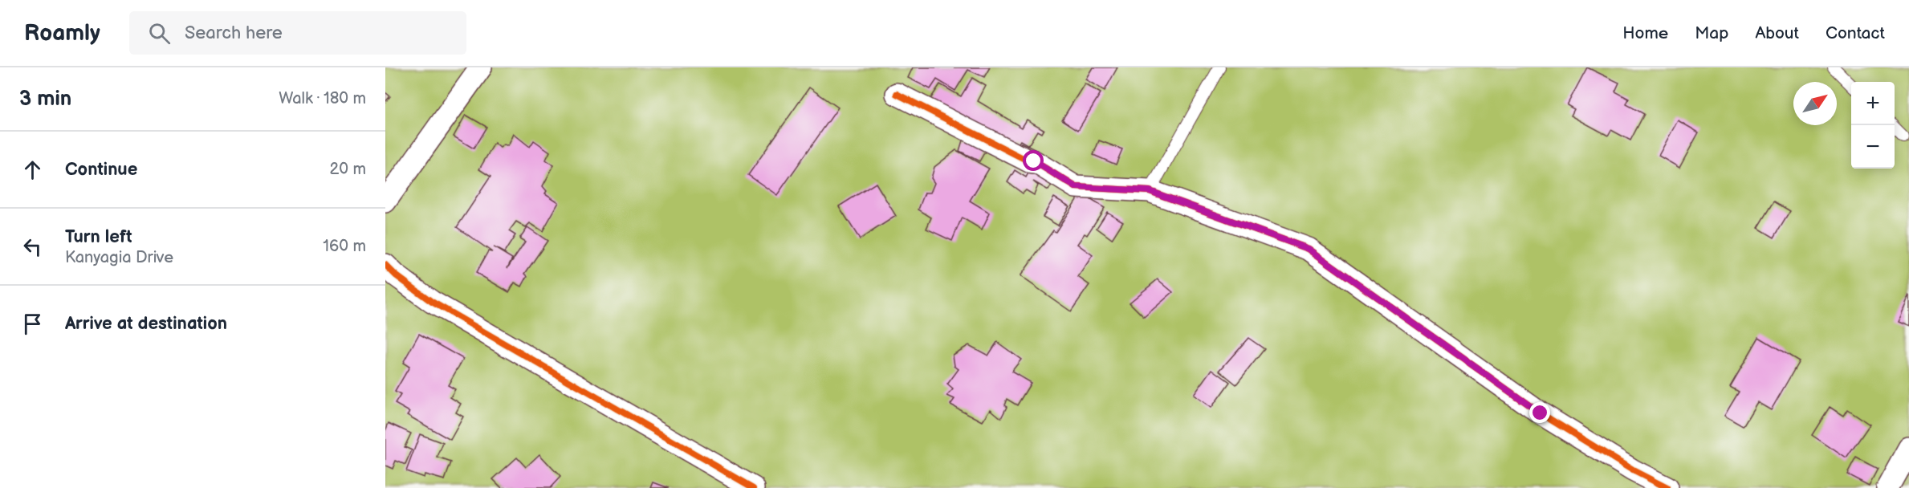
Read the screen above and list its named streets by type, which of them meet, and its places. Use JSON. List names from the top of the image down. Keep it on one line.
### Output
{"north":"top right","page":{"header":"Roamly","search":"Search here","nav":["Home","Map","About","Contact"],"heading":["3 min","Walk · 180 m"],"map_buttons":["+","−"],"list":[["Continue","20 m"],["Turn left","Kanyagia Drive","160 m"],"Arrive at destination"]}}
